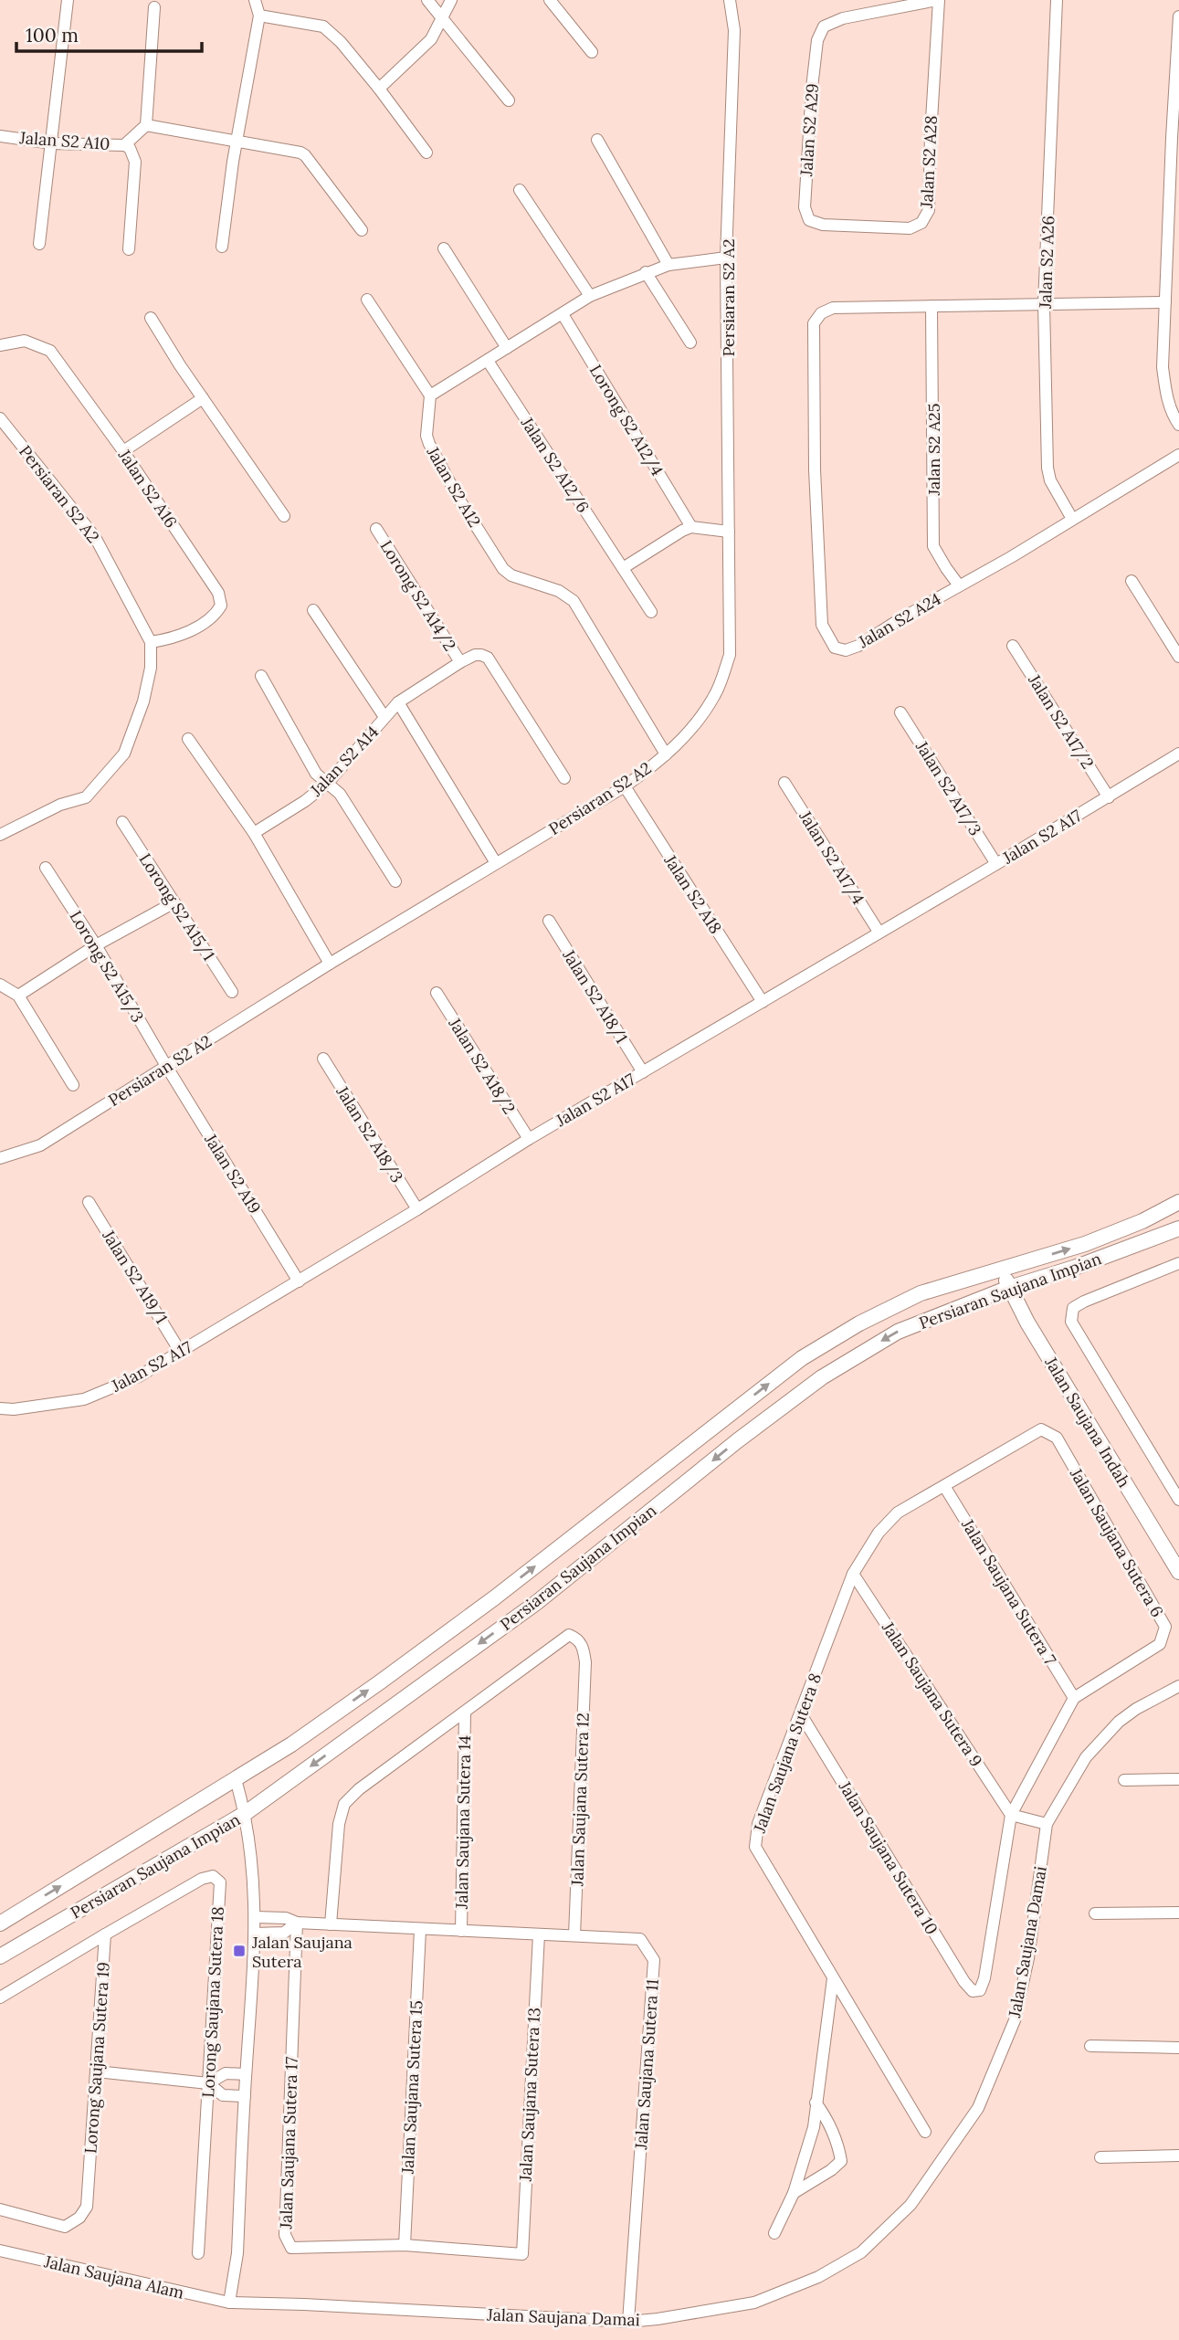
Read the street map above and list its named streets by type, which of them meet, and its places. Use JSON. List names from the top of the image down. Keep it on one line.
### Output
{"streets":{"street":["Jalan S2 A29","Jalan S2 A10","Jalan S2 A28","Jalan S2 A26","Persiaran S2 A2","Lorong S2 A12/4","Jalan S2 A25","Jalan S2 A12/6","Jalan S2 A12","Jalan S2 A16","Lorong S2 A14/2","Jalan S2 A24","Jalan S2 A17/2","Jalan S2 A14","Jalan S2 A17/3","Jalan S2 A17","Jalan S2 A17/4","Jalan S2 A18","Lorong S2 A15/1","Lorong S2 A15/3","Jalan S2 A18/1","Jalan S2 A18/2","Jalan S2 A18/3","Jalan S2 A19","Jalan S2 A19/1","Persiaran Saujana Impian","Jalan Saujana Indah","Jalan Saujana Sutera 6","Jalan Saujana Sutera 7","Jalan Saujana Sutera 9","Jalan Saujana Sutera 8","Jalan Saujana Sutera 12","Jalan Saujana Sutera 14","Jalan Saujana Sutera 10","Jalan Saujana Damai","Lorong Saujana Sutera 18","Lorong Saujana Sutera 19","Jalan Saujana Sutera 11","Jalan Saujana Sutera 15","Jalan Saujana Sutera 13","Jalan Saujana Sutera 17","Jalan Saujana Alam"]},"crossings":[["Jalan S2 A29","Jalan S2 A28"],["Jalan S2 A26","Jalan S2 A24"],["Persiaran S2 A2","Jalan S2 A12"],["Persiaran S2 A2","Jalan S2 A16"],["Persiaran S2 A2","Jalan S2 A18"],["Persiaran S2 A2","Lorong S2 A15/3"],["Persiaran S2 A2","Jalan S2 A19"],["Jalan S2 A25","Jalan S2 A24"],["Lorong S2 A14/2","Jalan S2 A14"],["Jalan S2 A17/2","Jalan S2 A17"],["Jalan S2 A17/3","Jalan S2 A17"],["Jalan S2 A17","Jalan S2 A17/4"],["Jalan S2 A17","Jalan S2 A18"],["Jalan S2 A17","Jalan S2 A18/1"],["Jalan S2 A17","Jalan S2 A18/2"],["Jalan S2 A17","Jalan S2 A18/3"],["Jalan S2 A17","Jalan S2 A19"],["Jalan S2 A17","Jalan S2 A19/1"],["Lorong S2 A15/3","Jalan S2 A19"],["Persiaran Saujana Impian","Jalan Saujana Indah"],["Jalan Saujana Sutera 6","Jalan Saujana Sutera 7"],["Jalan Saujana Sutera 6","Jalan Saujana Sutera 8"],["Jalan Saujana Sutera 7","Jalan Saujana Sutera 8"],["Jalan Saujana Sutera 9","Jalan Saujana Sutera 8"],["Jalan Saujana Sutera 9","Jalan Saujana Sutera 10"],["Jalan Saujana Sutera 8","Jalan Saujana Sutera 10"],["Jalan Saujana Sutera 12","Jalan Saujana Sutera 14"],["Jalan Saujana Sutera 12","Jalan Saujana Sutera 11"],["Jalan Saujana Sutera 14","Jalan Saujana Sutera 11"],["Jalan Saujana Damai","Jalan Saujana Sutera 11"],["Jalan Saujana Damai","Jalan Saujana Alam"],["Lorong Saujana Sutera 18","Lorong Saujana Sutera 19"],["Jalan Saujana Sutera 11","Jalan Saujana Sutera 15"],["Jalan Saujana Sutera 11","Jalan Saujana Sutera 13"],["Jalan Saujana Sutera 11","Jalan Saujana Sutera 17"],["Jalan Saujana Sutera 15","Jalan Saujana Sutera 13"],["Jalan Saujana Sutera 15","Jalan Saujana Sutera 17"],["Jalan Saujana Sutera 13","Jalan Saujana Sutera 17"]],"places":{"transit":["Jalan Saujana Sutera"]},"scale_bar":"100 m"}
